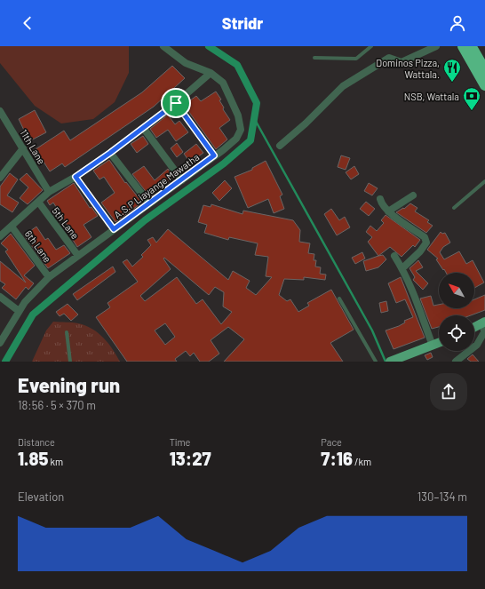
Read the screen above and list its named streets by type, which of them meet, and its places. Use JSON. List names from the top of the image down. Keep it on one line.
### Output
{"streets":{"street":["11th Lane","A.S.P Liayange Mawatha","5th Lane","6th Lane"]},"crossings":[["A.S.P Liayange Mawatha","5th Lane"],["A.S.P Liayange Mawatha","6th Lane"]],"places":{"restaurant":["Dominos Pizza, Wattala."],"bank":["NSB, Wattala"]},"north":"top left","page":{"header":"Stridr","heading":["Evening run","18:56 · 5 × 370 m"],"stats":[["Distance","1.85 km"],["Time","13:27"],["Pace","7:16 /km"]],"chart":["Elevation","130–134 m"]}}
